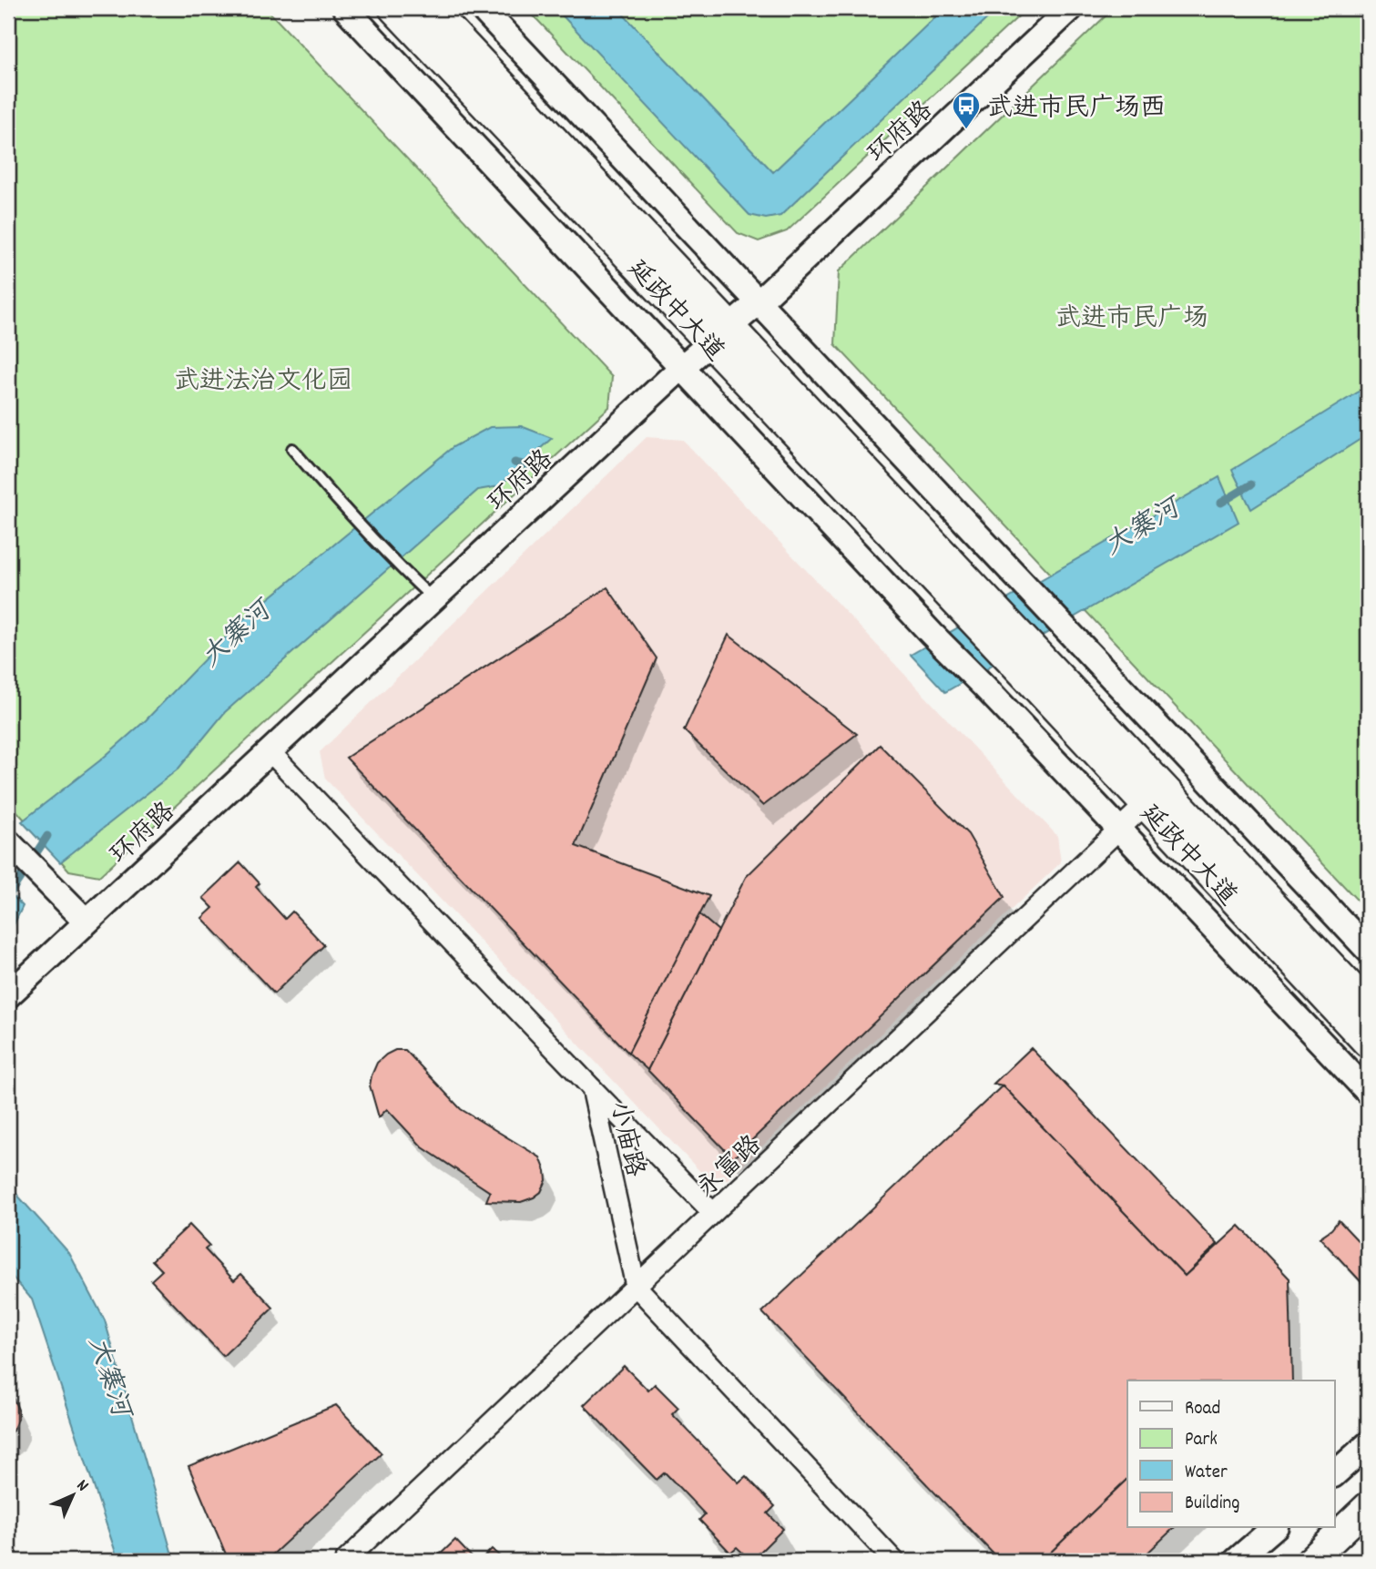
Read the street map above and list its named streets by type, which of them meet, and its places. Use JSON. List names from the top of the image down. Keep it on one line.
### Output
{"streets":{"main road":["延政中大道"],"street":["环府路","小庙路","永富路"]},"crossings":[["环府路","延政中大道"],["环府路","小庙路"],["延政中大道","永富路"],["小庙路","永富路"]],"water":["大寨河"],"parks":["武进市民广场","武进法治文化园"],"places":{"bus stop":["武进市民广场西"]},"legend":["Road","Park","Water","Building"],"north":"top right"}
